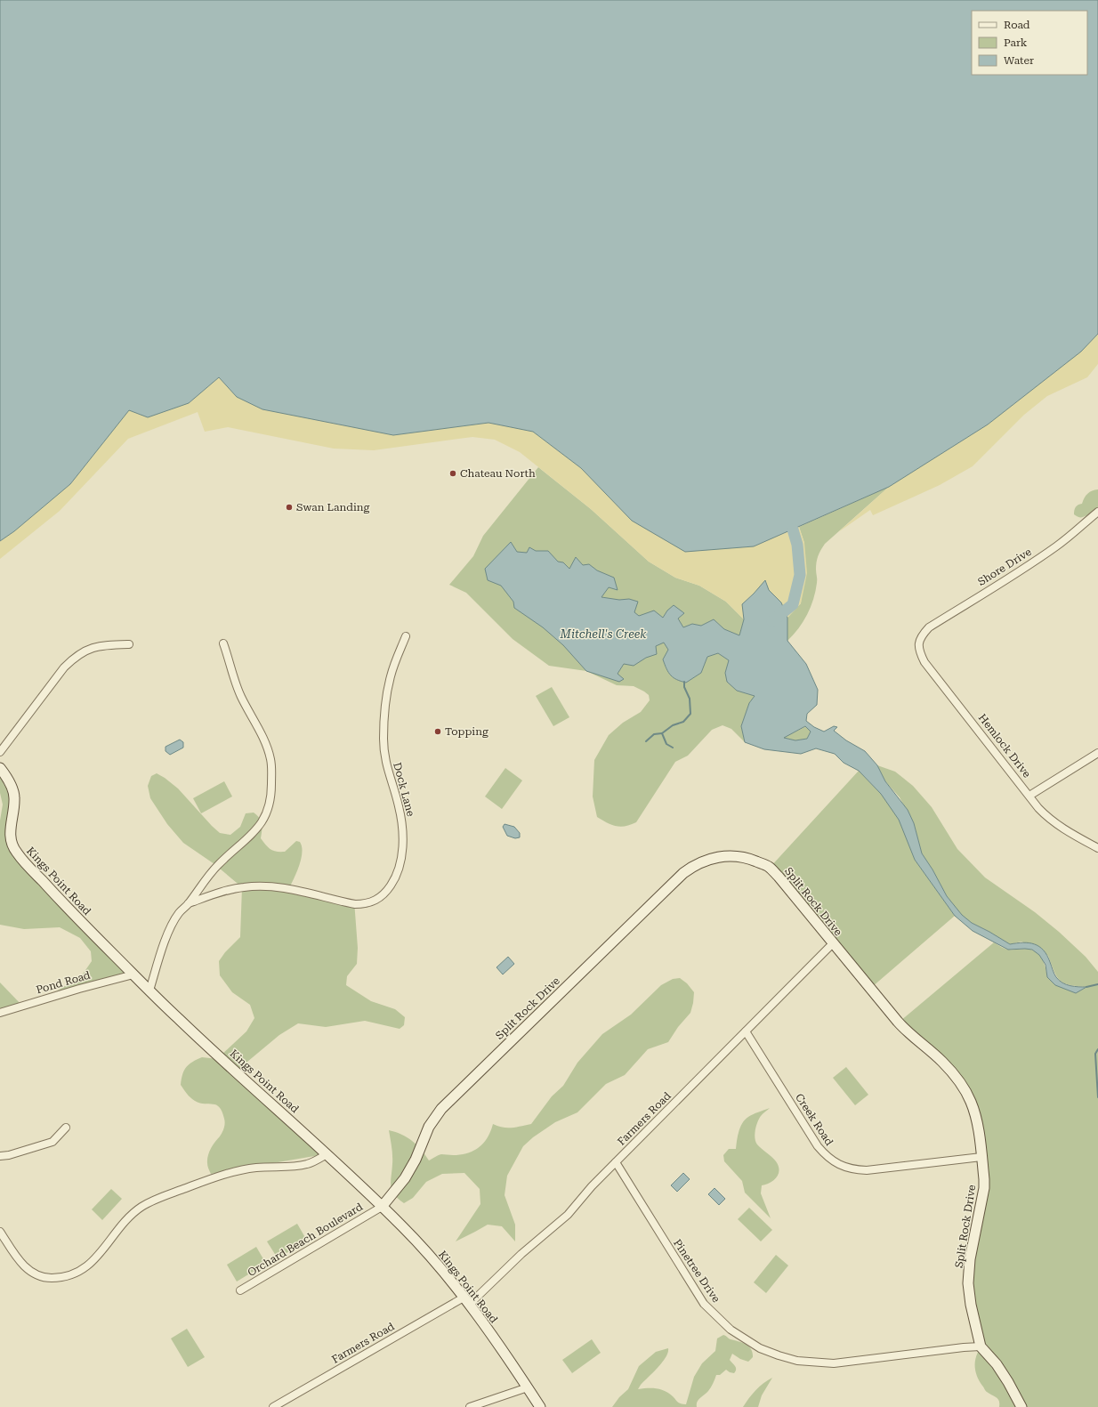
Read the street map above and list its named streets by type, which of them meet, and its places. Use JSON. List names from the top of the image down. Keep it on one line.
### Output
{"streets":{"street":["Shore Drive","Hemlock Drive","Dock Lane","Kings Point Road","Split Rock Drive","Pond Road","Farmers Road","Creek Road","Orchard Beach Boulevard","Pinetree Drive"]},"crossings":[["Shore Drive","Hemlock Drive"],["Kings Point Road","Split Rock Drive"],["Kings Point Road","Pond Road"],["Kings Point Road","Farmers Road"],["Kings Point Road","Orchard Beach Boulevard"],["Split Rock Drive","Farmers Road"],["Split Rock Drive","Creek Road"],["Split Rock Drive","Orchard Beach Boulevard"],["Split Rock Drive","Pinetree Drive"],["Farmers Road","Creek Road"],["Farmers Road","Pinetree Drive"]],"water":["Mitchell's Creek"],"places":["Chateau North","Swan Landing","Topping"],"legend":["Road","Park","Water"]}
